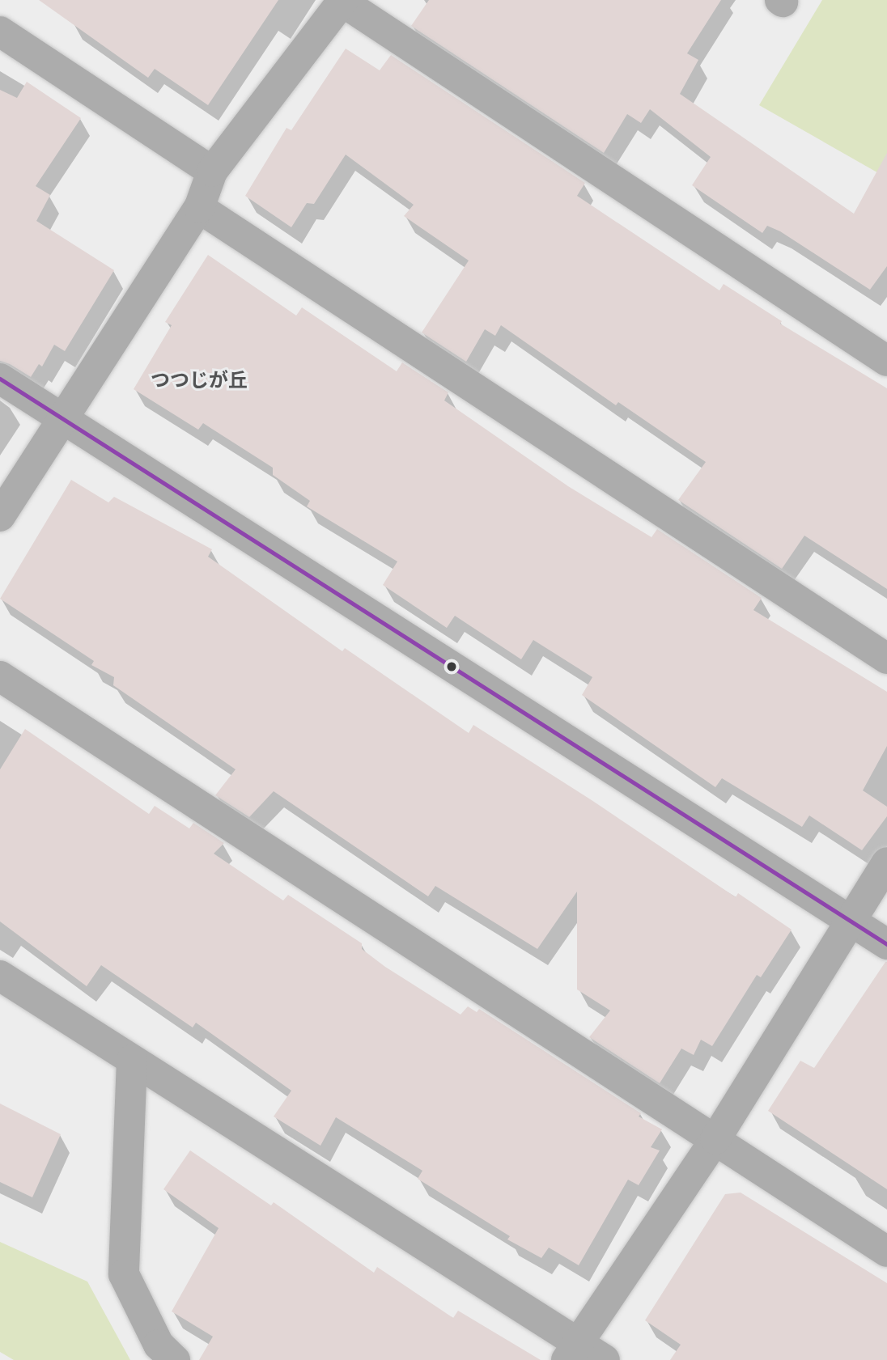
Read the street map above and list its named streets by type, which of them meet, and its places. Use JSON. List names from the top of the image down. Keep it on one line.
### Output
{"districts":["つつじが丘"]}
